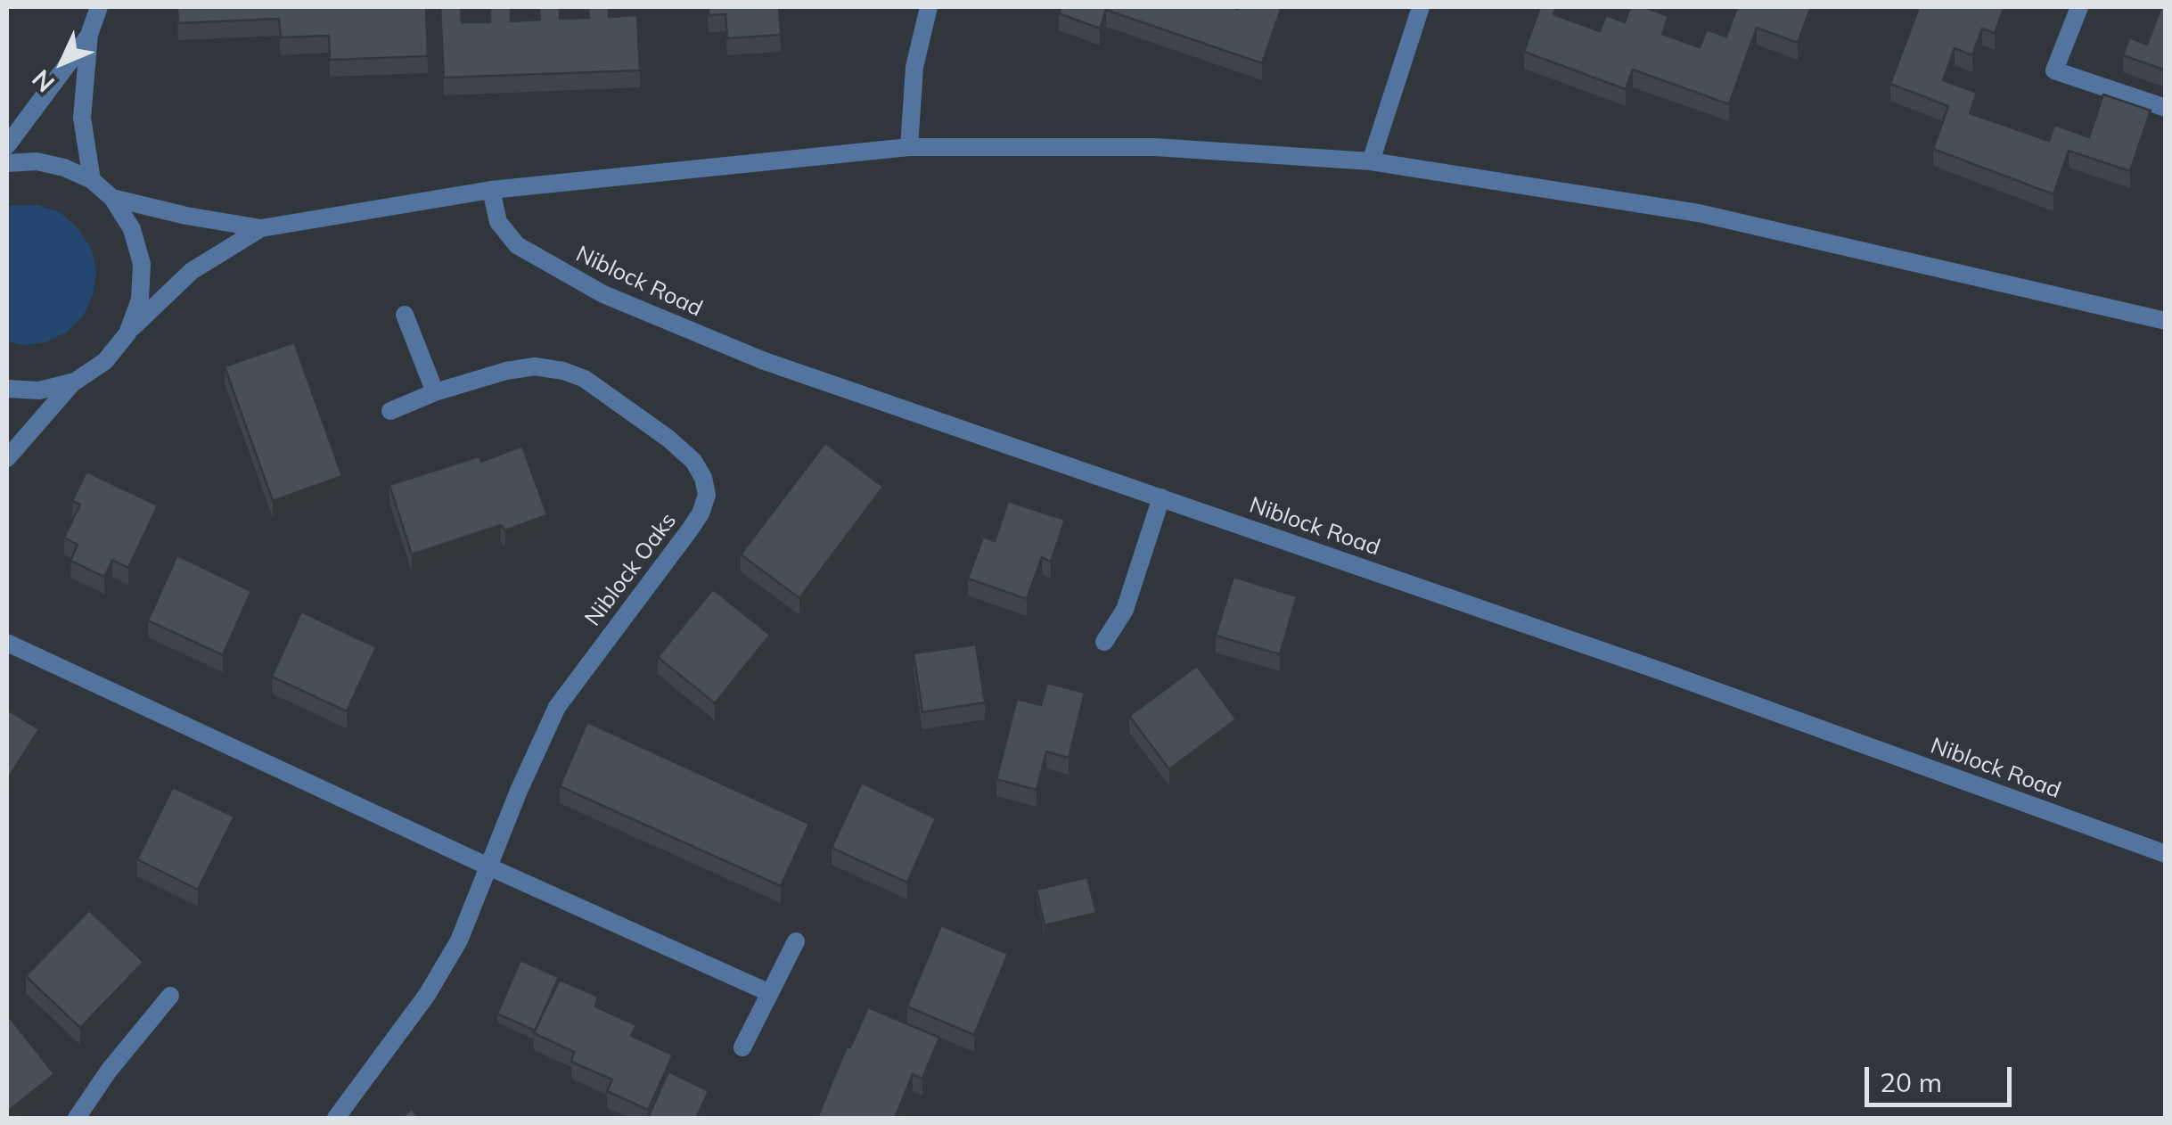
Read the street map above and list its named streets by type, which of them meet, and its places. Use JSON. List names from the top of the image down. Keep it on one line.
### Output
{"streets":{"street":["Niblock Road","Niblock Oaks"]},"scale_bar":"20 m","north":"bottom left"}
